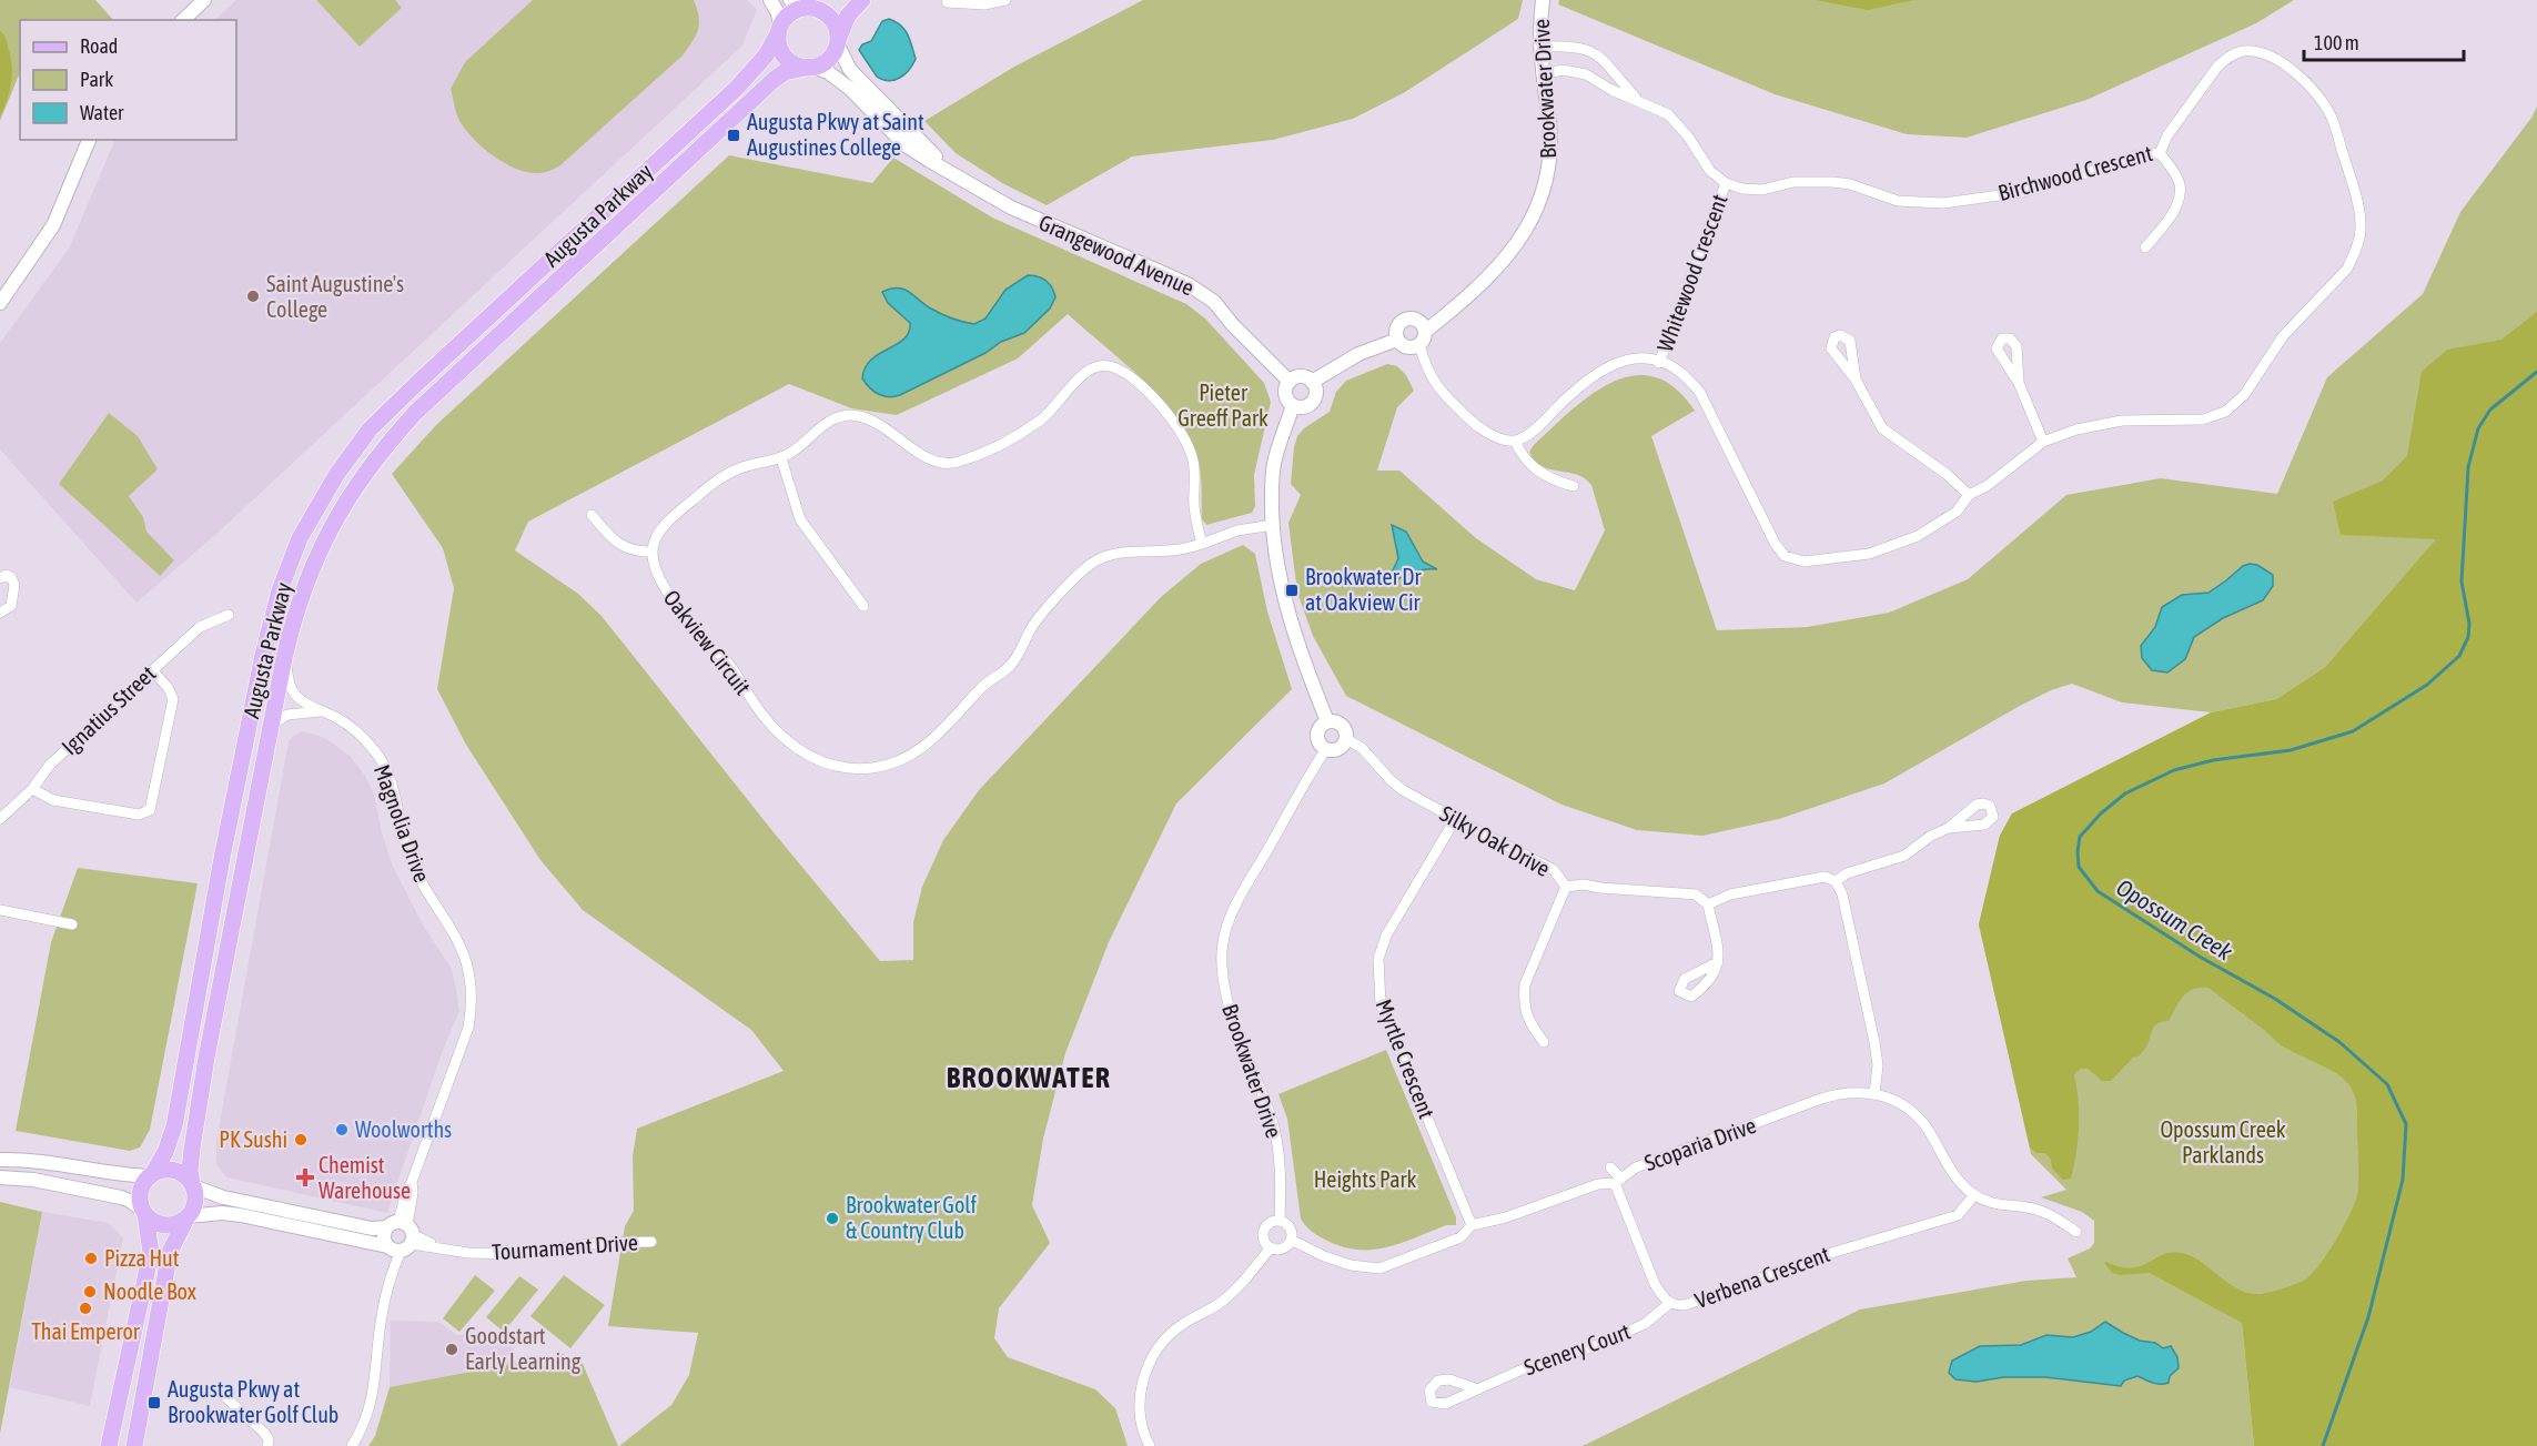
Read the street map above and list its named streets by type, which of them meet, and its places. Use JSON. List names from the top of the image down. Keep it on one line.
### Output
{"streets":{"main road":["Augusta Parkway"],"street":["Brookwater Drive","Birchwood Crescent","Grangewood Avenue","Whitewood Crescent","Oakview Circuit","Ignatius Street","Magnolia Drive","Silky Oak Drive","Myrtle Crescent","Scoparia Drive","Tournament Drive","Verbena Crescent","Scenery Court"]},"crossings":[["Brookwater Drive","Silky Oak Drive"],["Brookwater Drive","Scoparia Drive"],["Birchwood Crescent","Whitewood Crescent"],["Augusta Parkway","Grangewood Avenue"],["Augusta Parkway","Magnolia Drive"],["Augusta Parkway","Tournament Drive"],["Magnolia Drive","Tournament Drive"],["Silky Oak Drive","Myrtle Crescent"],["Myrtle Crescent","Scoparia Drive"],["Scoparia Drive","Verbena Crescent"],["Verbena Crescent","Scenery Court"]],"districts":["BROOKWATER"],"water":["Opossum Creek"],"parks":["Pieter Greeff Park","Opossum Creek Parklands","Heights Park"],"places":{"transit":["Augusta Pkwy at Saint Augustines College","Brookwater Dr at Oakview Cir","Augusta Pkwy at Brookwater Golf Club"],"other":["Saint Augustine's College","Woolworths","PK Sushi","Brookwater Golf & Country Club","Pizza Hut","Noodle Box","Thai Emperor","Goodstart Early Learning"],"health":["Chemist Warehouse"]},"legend":["Road","Park","Water"],"scale_bar":"100 m"}
